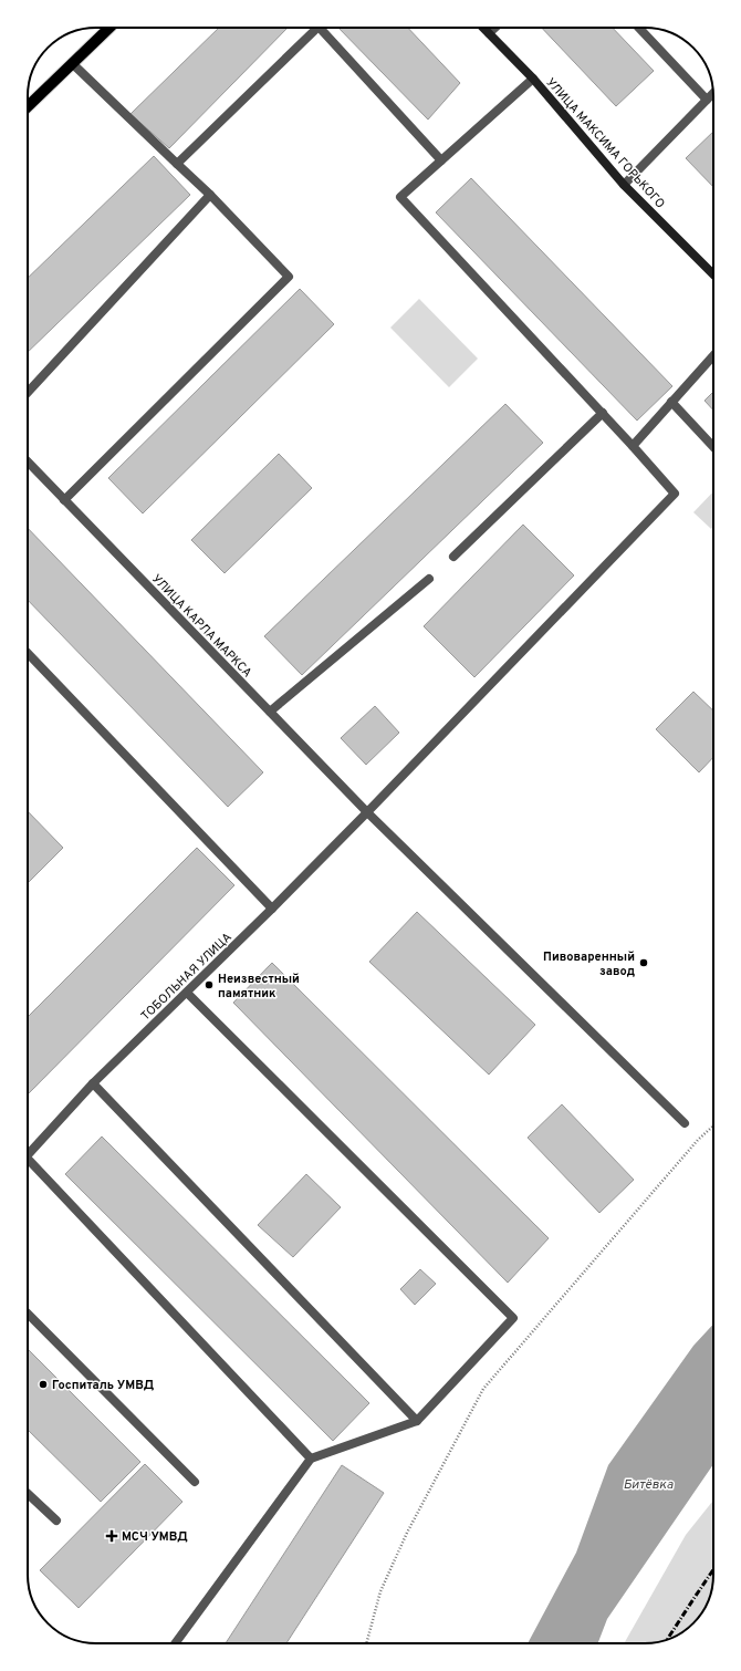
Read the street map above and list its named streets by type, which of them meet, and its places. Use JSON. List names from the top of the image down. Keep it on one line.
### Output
{"streets":{"street":["УЛИЦА МАКСИМА ГОРЬКОГО","УЛИЦА КАРЛА МАРКСА","ТОБОЛЬНАЯ УЛИЦА"]},"crossings":[["УЛИЦА КАРЛА МАРКСА","ТОБОЛЬНАЯ УЛИЦА"]],"water":["Битёвка"],"places":{"other":["Пивоваренный завод","Неизвестный памятник","Госпиталь УМВД"],"health":["МСЧ УМВД"]}}
